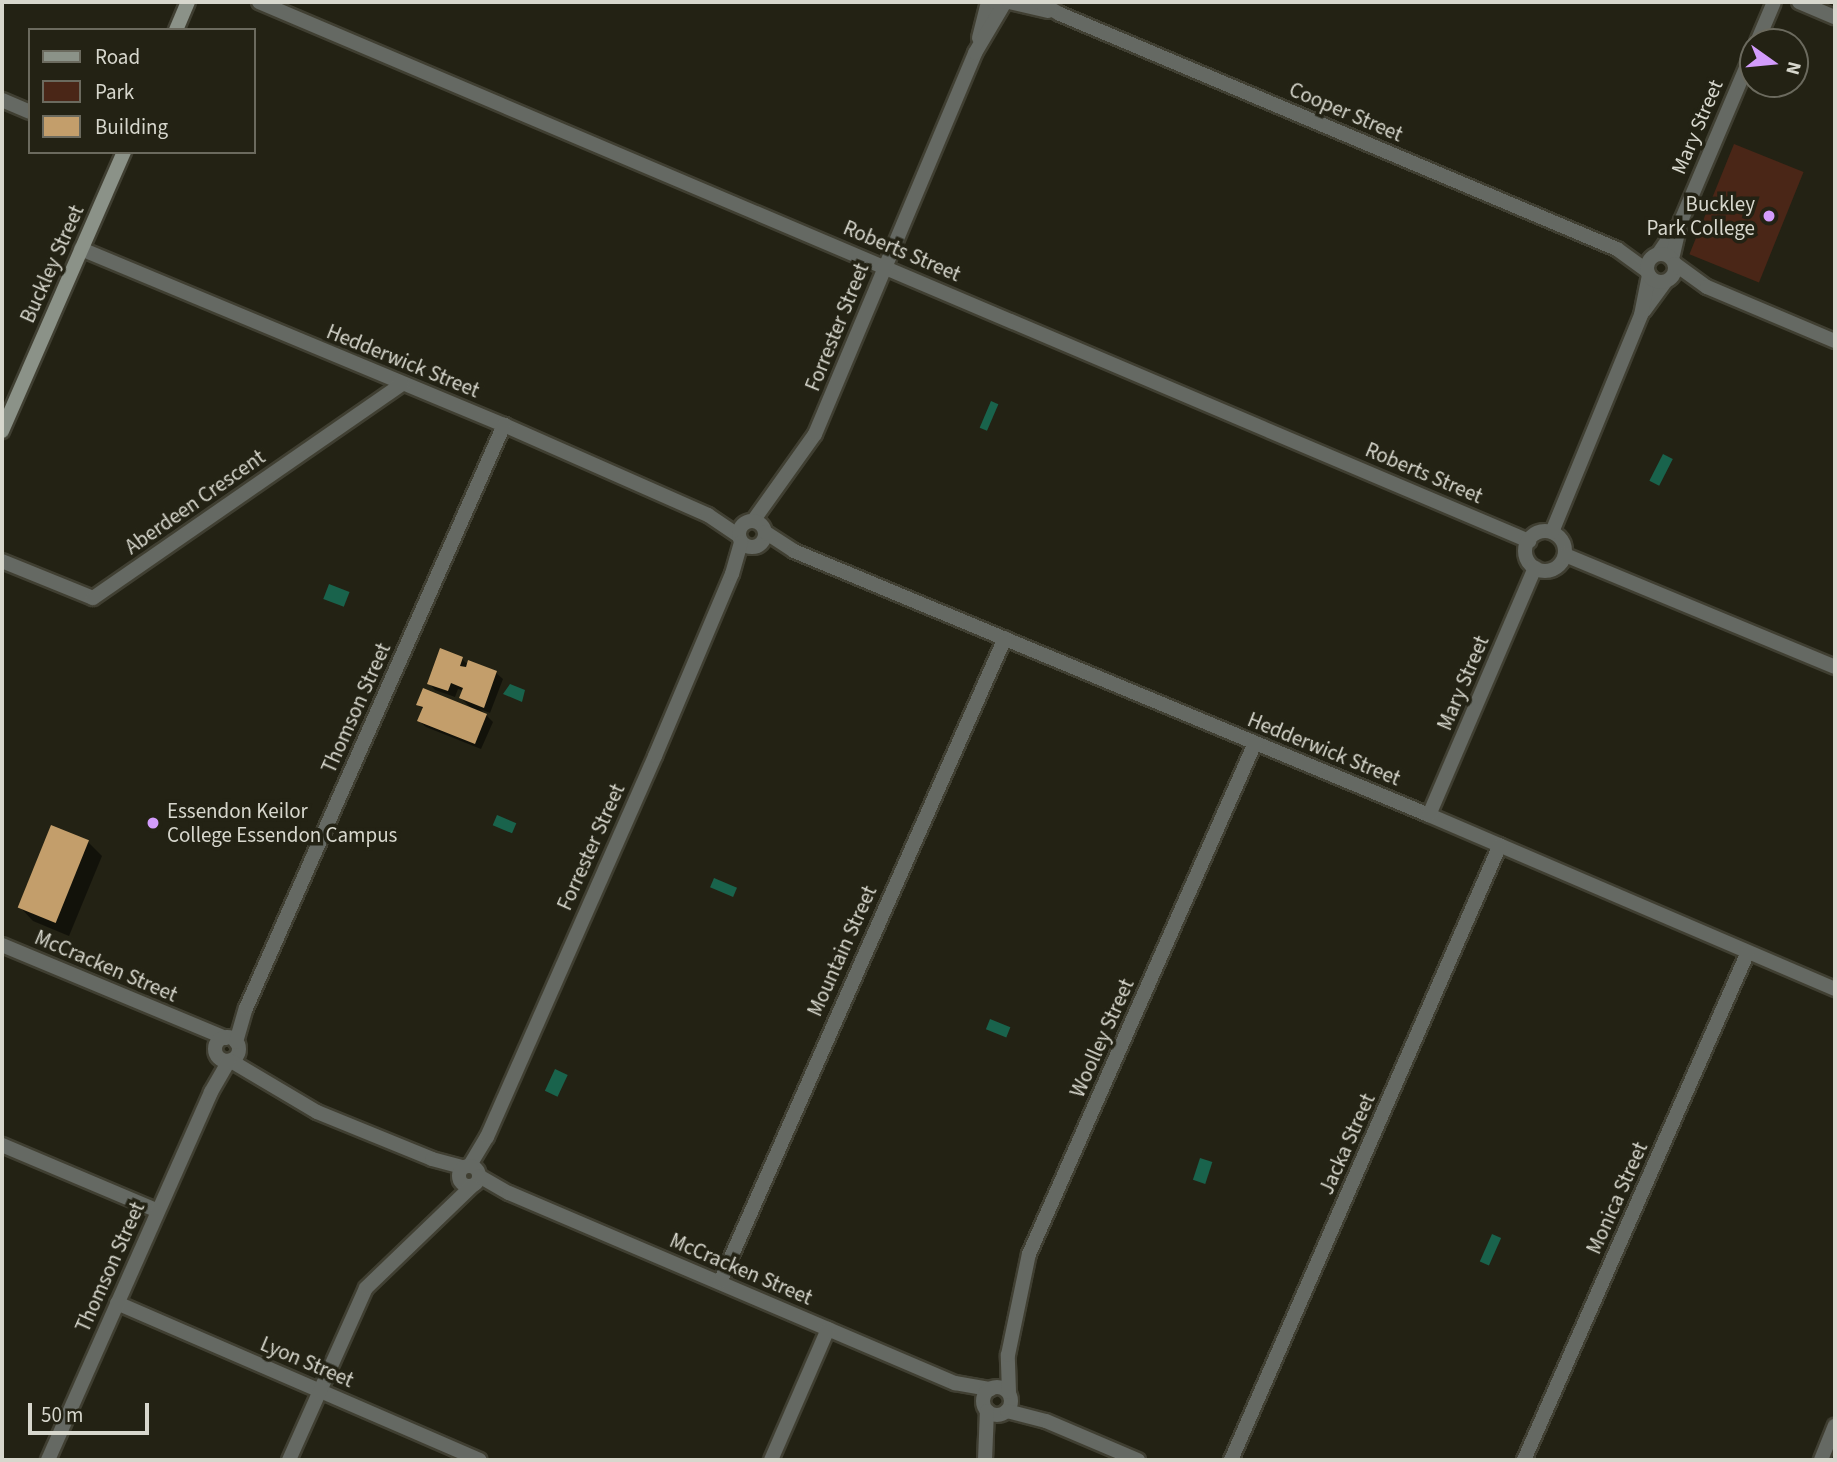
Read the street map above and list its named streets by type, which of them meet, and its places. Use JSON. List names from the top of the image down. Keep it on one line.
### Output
{"streets":{"main road":["Buckley Street"],"street":["Cooper Street","Mary Street","Roberts Street","Forrester Street","Hedderwick Street","Aberdeen Crescent","Thomson Street","Mountain Street","McCracken Street","Woolley Street","Jacka Street","Monica Street","Lyon Street"]},"crossings":[["Cooper Street","Mary Street"],["Cooper Street","Forrester Street"],["Mary Street","Roberts Street"],["Mary Street","Hedderwick Street"],["Roberts Street","Forrester Street"],["Buckley Street","Hedderwick Street"],["Forrester Street","Hedderwick Street"],["Forrester Street","McCracken Street"],["Forrester Street","Lyon Street"],["Hedderwick Street","Aberdeen Crescent"],["Hedderwick Street","Thomson Street"],["Hedderwick Street","Mountain Street"],["Hedderwick Street","Woolley Street"],["Hedderwick Street","Jacka Street"],["Hedderwick Street","Monica Street"],["Thomson Street","McCracken Street"],["Thomson Street","Lyon Street"],["Mountain Street","McCracken Street"],["McCracken Street","Woolley Street"]],"places":["Buckley Park College","Essendon Keilor College Essendon Campus"],"legend":["Road","Park","Building"],"scale_bar":"50 m","north":"right"}
